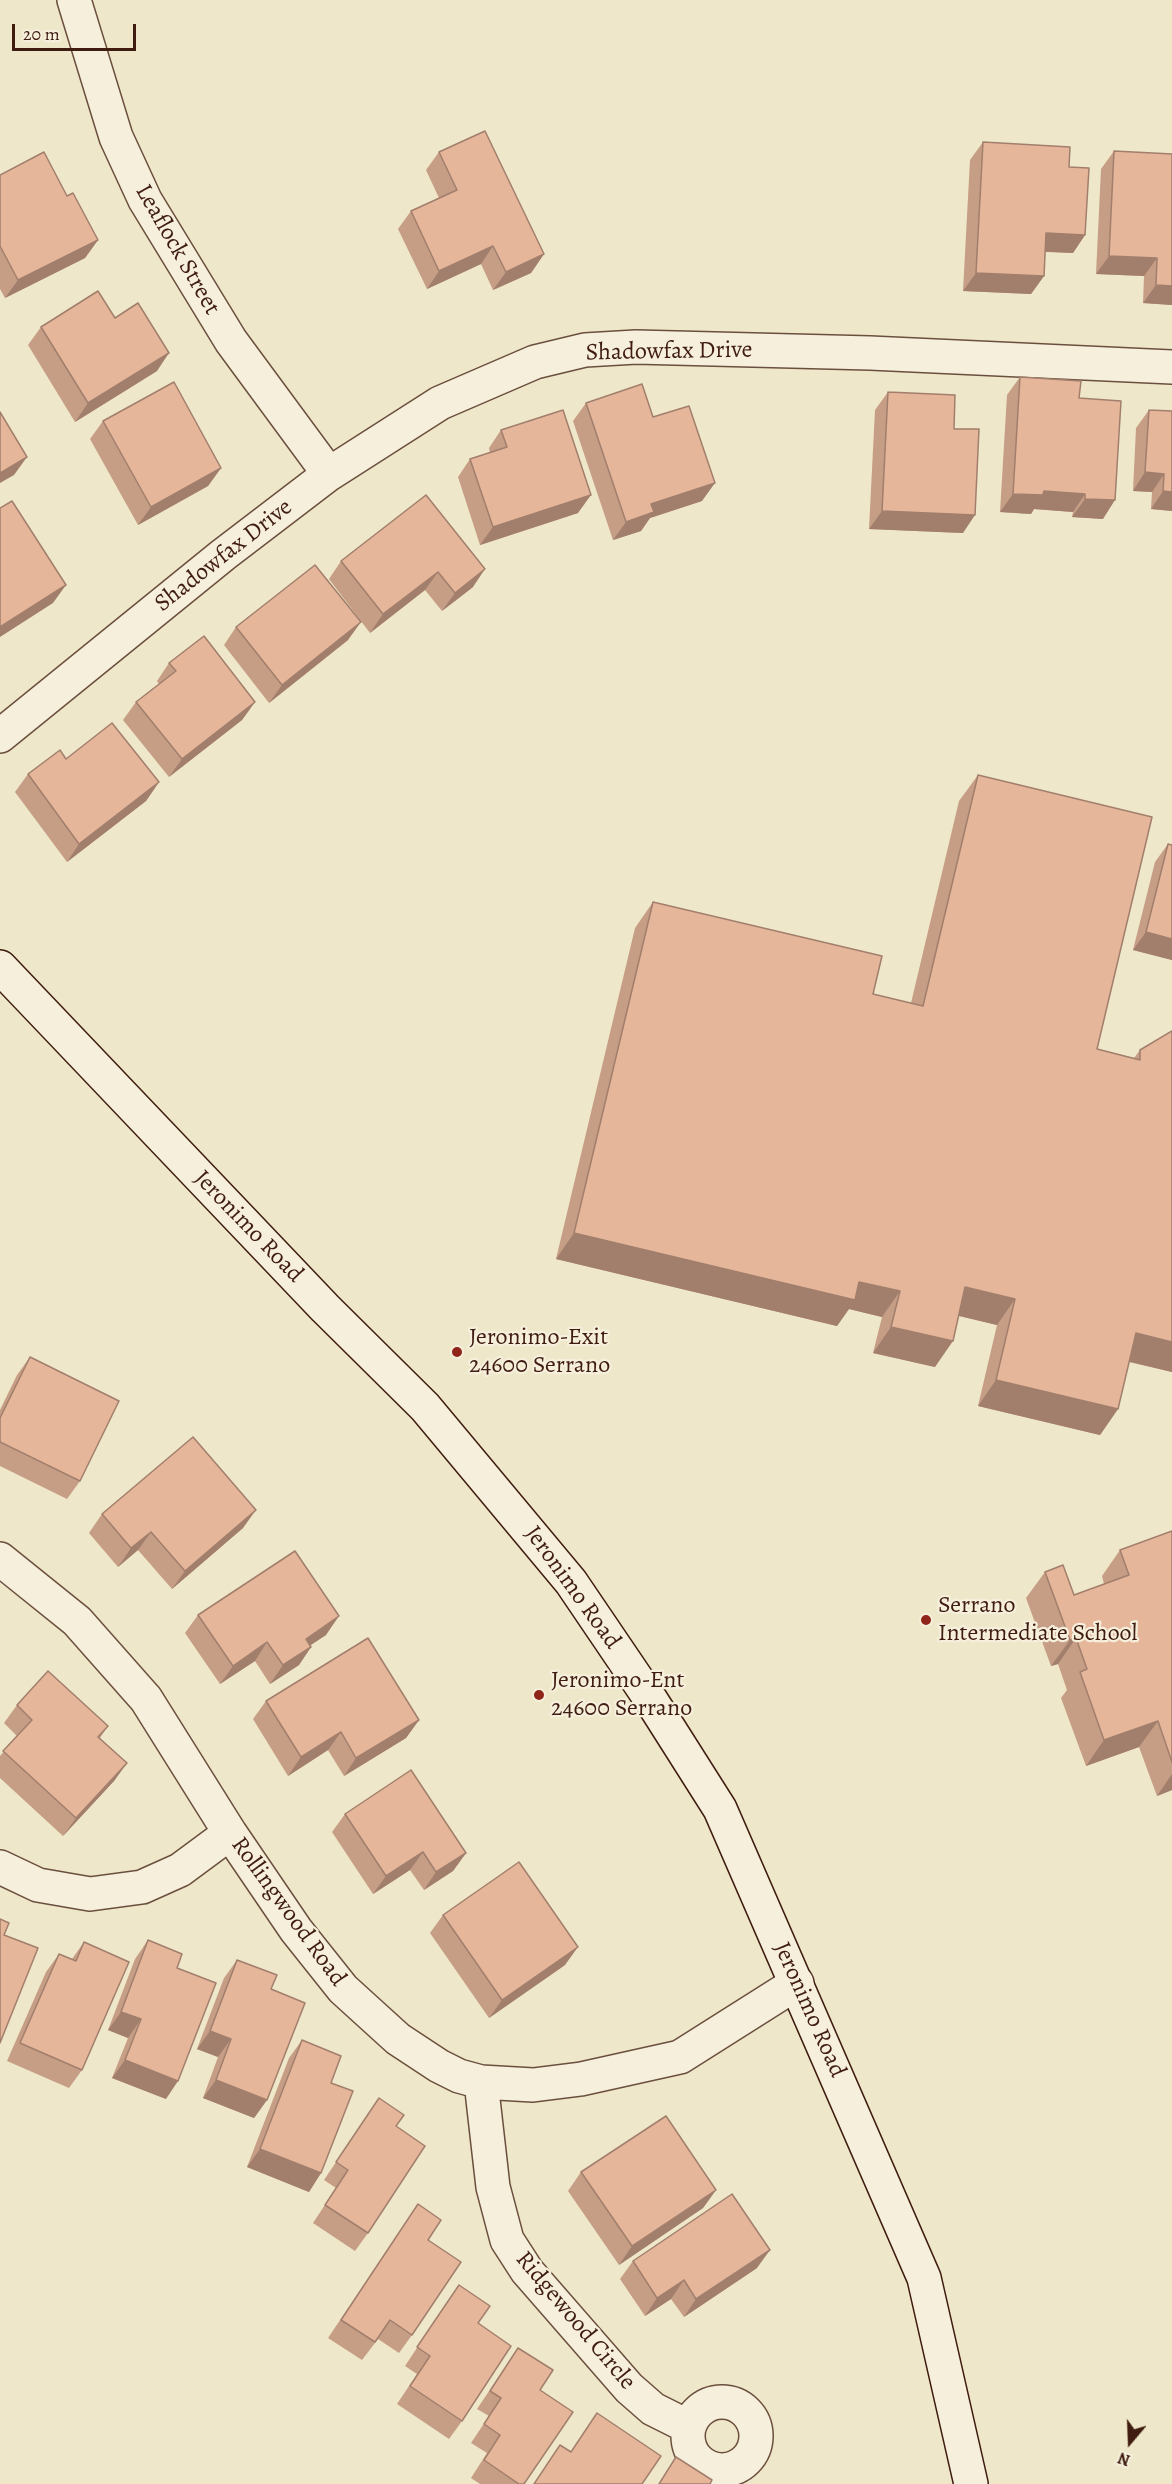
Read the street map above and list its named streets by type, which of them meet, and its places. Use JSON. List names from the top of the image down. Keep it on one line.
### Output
{"streets":{"street":["Leaflock Street","Shadowfax Drive","Jeronimo Road","Rollingwood Road","Ridgewood Circle"]},"crossings":[["Leaflock Street","Shadowfax Drive"],["Jeronimo Road","Rollingwood Road"],["Rollingwood Road","Ridgewood Circle"]],"places":["Jeronimo-Exit 24600 Serrano","Serrano Intermediate School","Jeronimo-Ent 24600 Serrano"],"scale_bar":"20 m","north":"bottom"}
